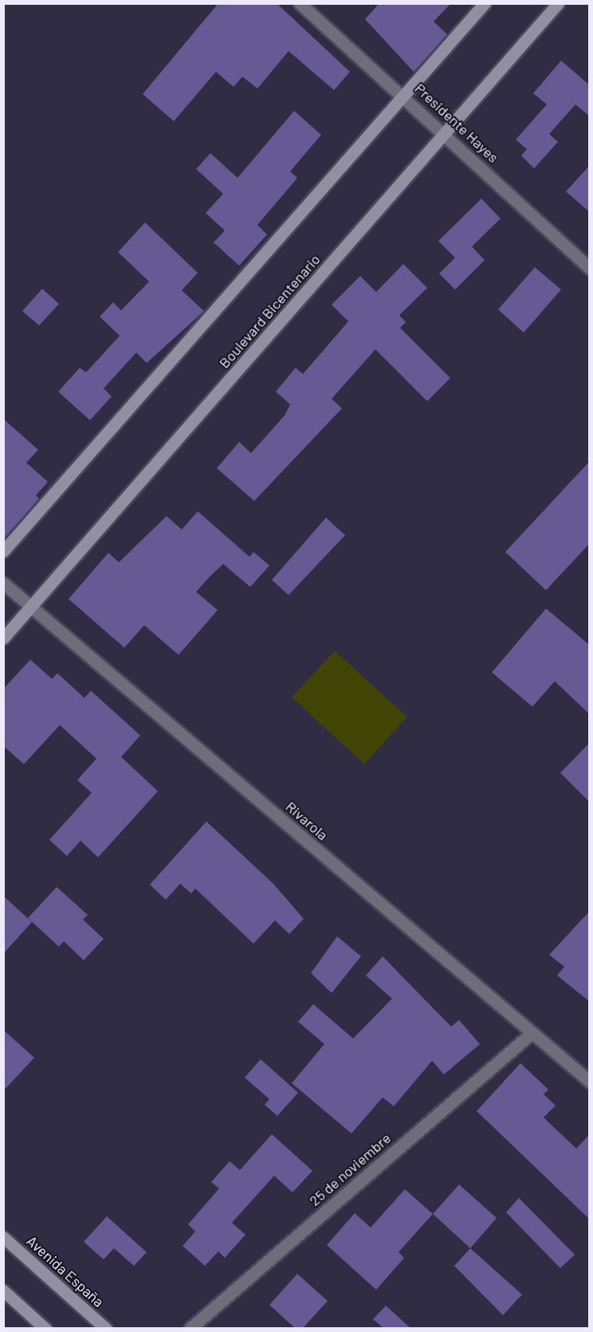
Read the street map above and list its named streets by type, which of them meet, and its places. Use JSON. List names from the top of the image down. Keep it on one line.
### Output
{"streets":{"street":["Presidente Hayes","Boulevard Bicentenario","Rivarola","25 de noviembre","Avenida España"]},"crossings":[["Presidente Hayes","Boulevard Bicentenario"],["Boulevard Bicentenario","Rivarola"],["Rivarola","25 de noviembre"]]}
